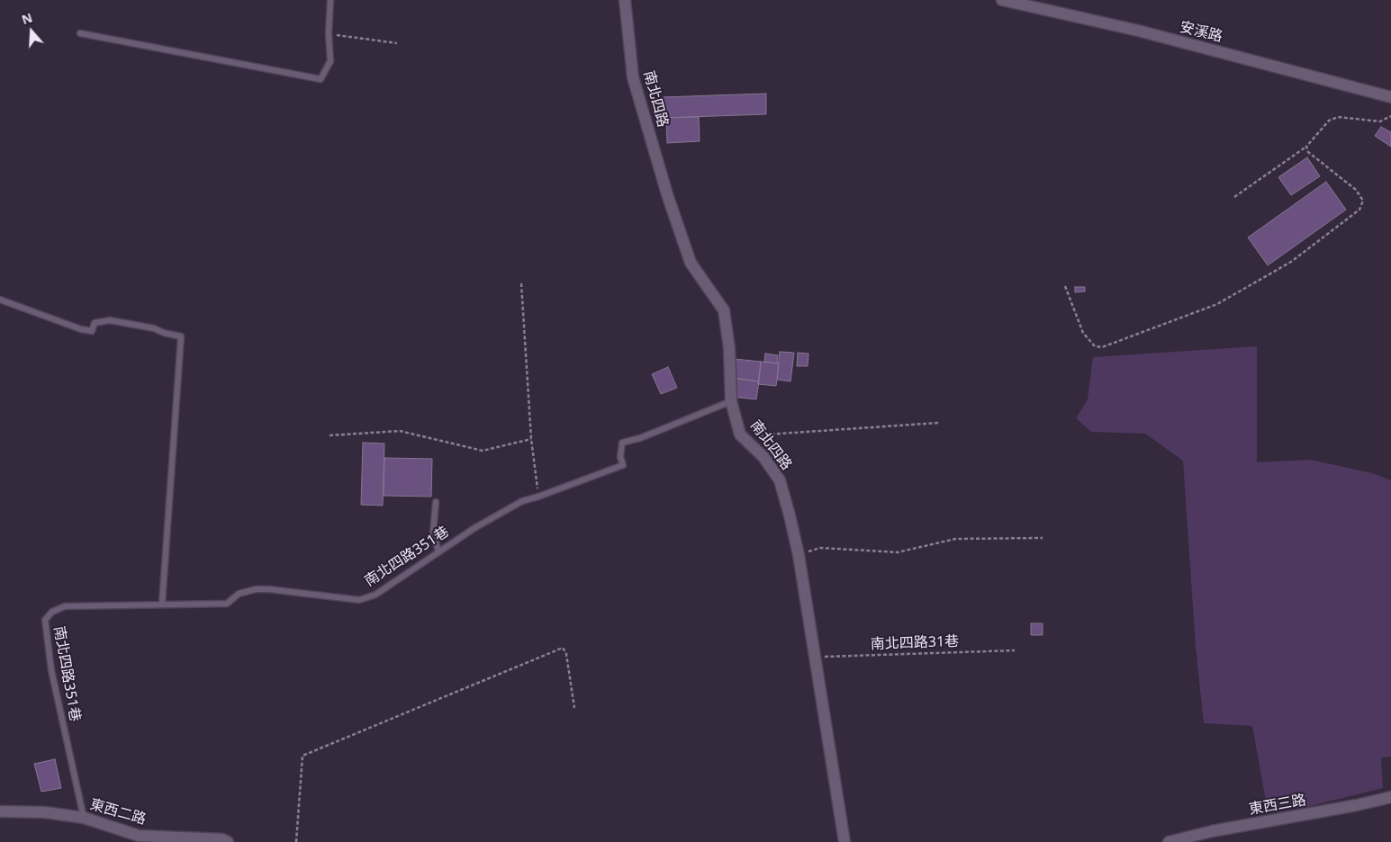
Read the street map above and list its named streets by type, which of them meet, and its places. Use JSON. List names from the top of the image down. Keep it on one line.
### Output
{"streets":{"street":["安溪路","南北四路","東西三路","東西二路"],"lane":["南北四路351巷"],"path":["南北四路31巷"]},"crossings":[["南北四路","南北四路351巷"],["南北四路","南北四路31巷"],["南北四路351巷","東西二路"]],"north":"top"}
